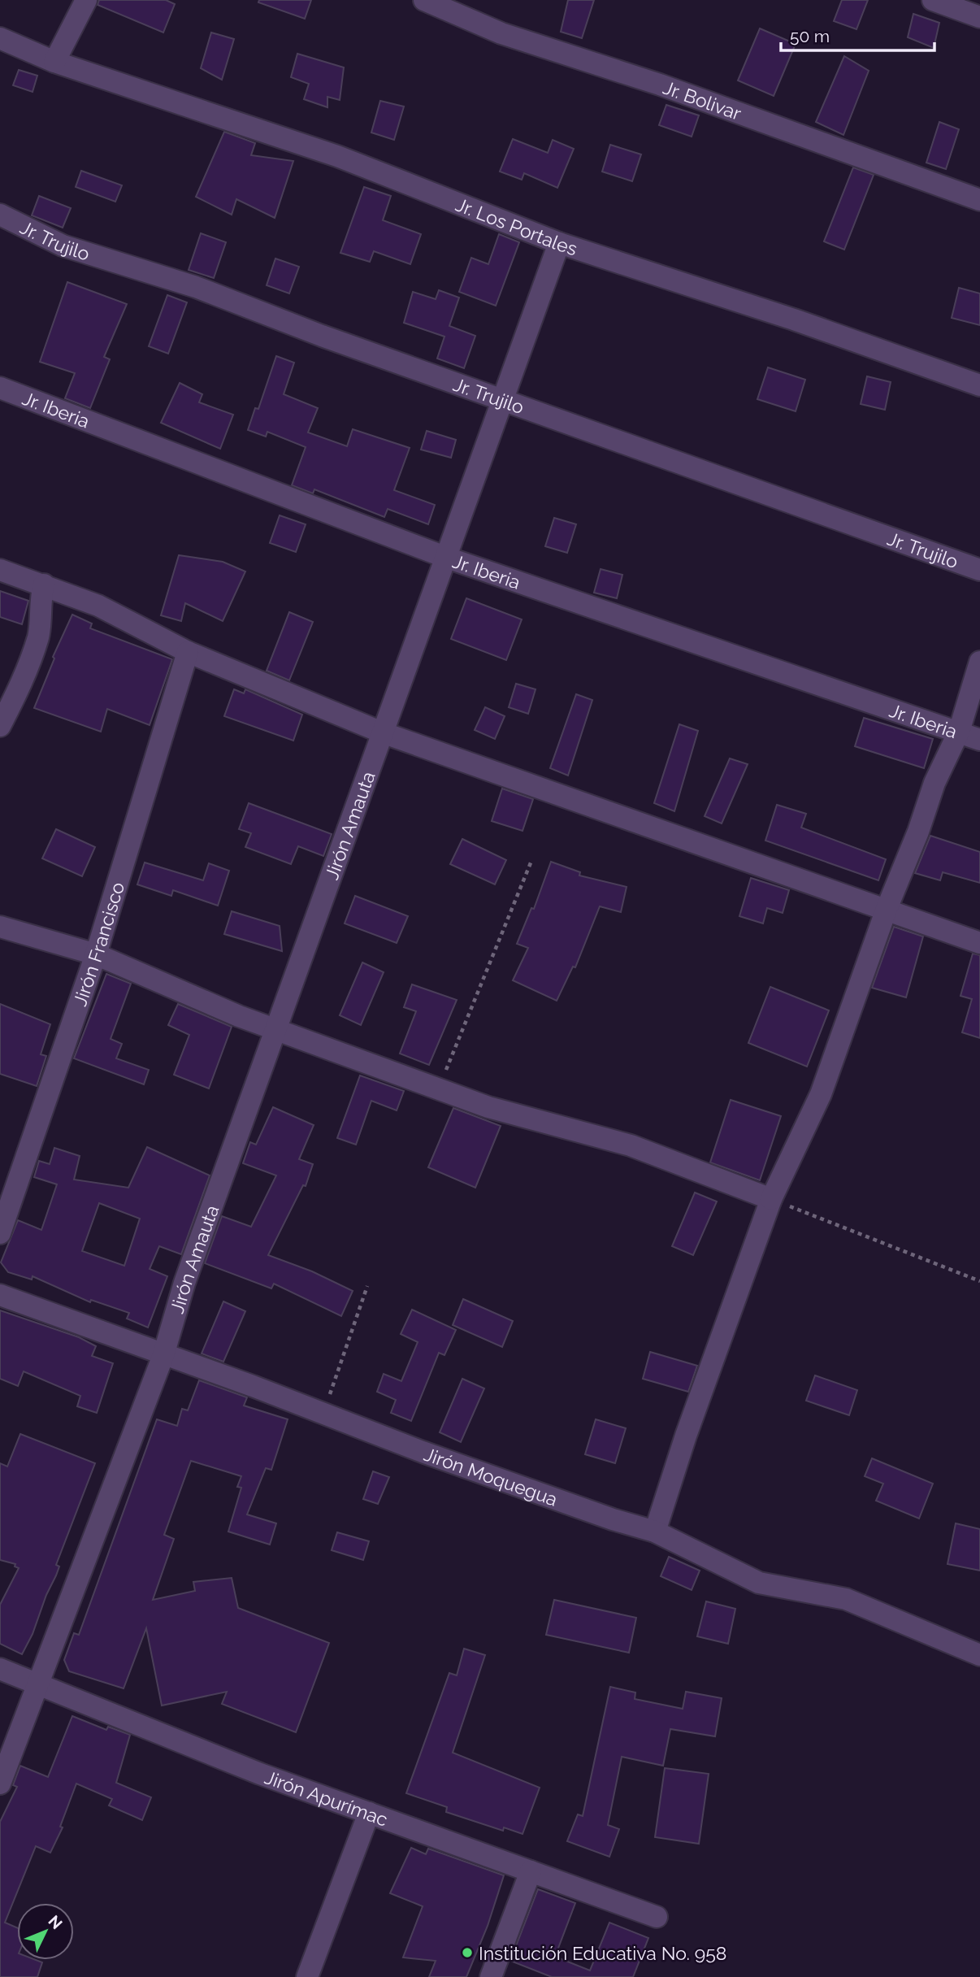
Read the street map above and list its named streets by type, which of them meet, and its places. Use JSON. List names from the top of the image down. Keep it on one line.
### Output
{"streets":{"street":["Jr. Bolivar","Jr. Los Portales","Jr. Trujilo","Jr. Iberia","Jirón Amauta","Jirón Francisco","Jirón Moquegua","Jirón Apurímac"]},"crossings":[["Jr. Los Portales","Jirón Amauta"],["Jr. Trujilo","Jirón Amauta"],["Jr. Iberia","Jirón Amauta"],["Jirón Amauta","Jirón Moquegua"],["Jirón Amauta","Jirón Apurímac"]],"places":["Institución Educativa No. 958"],"scale_bar":"50 m","north":"top right"}
